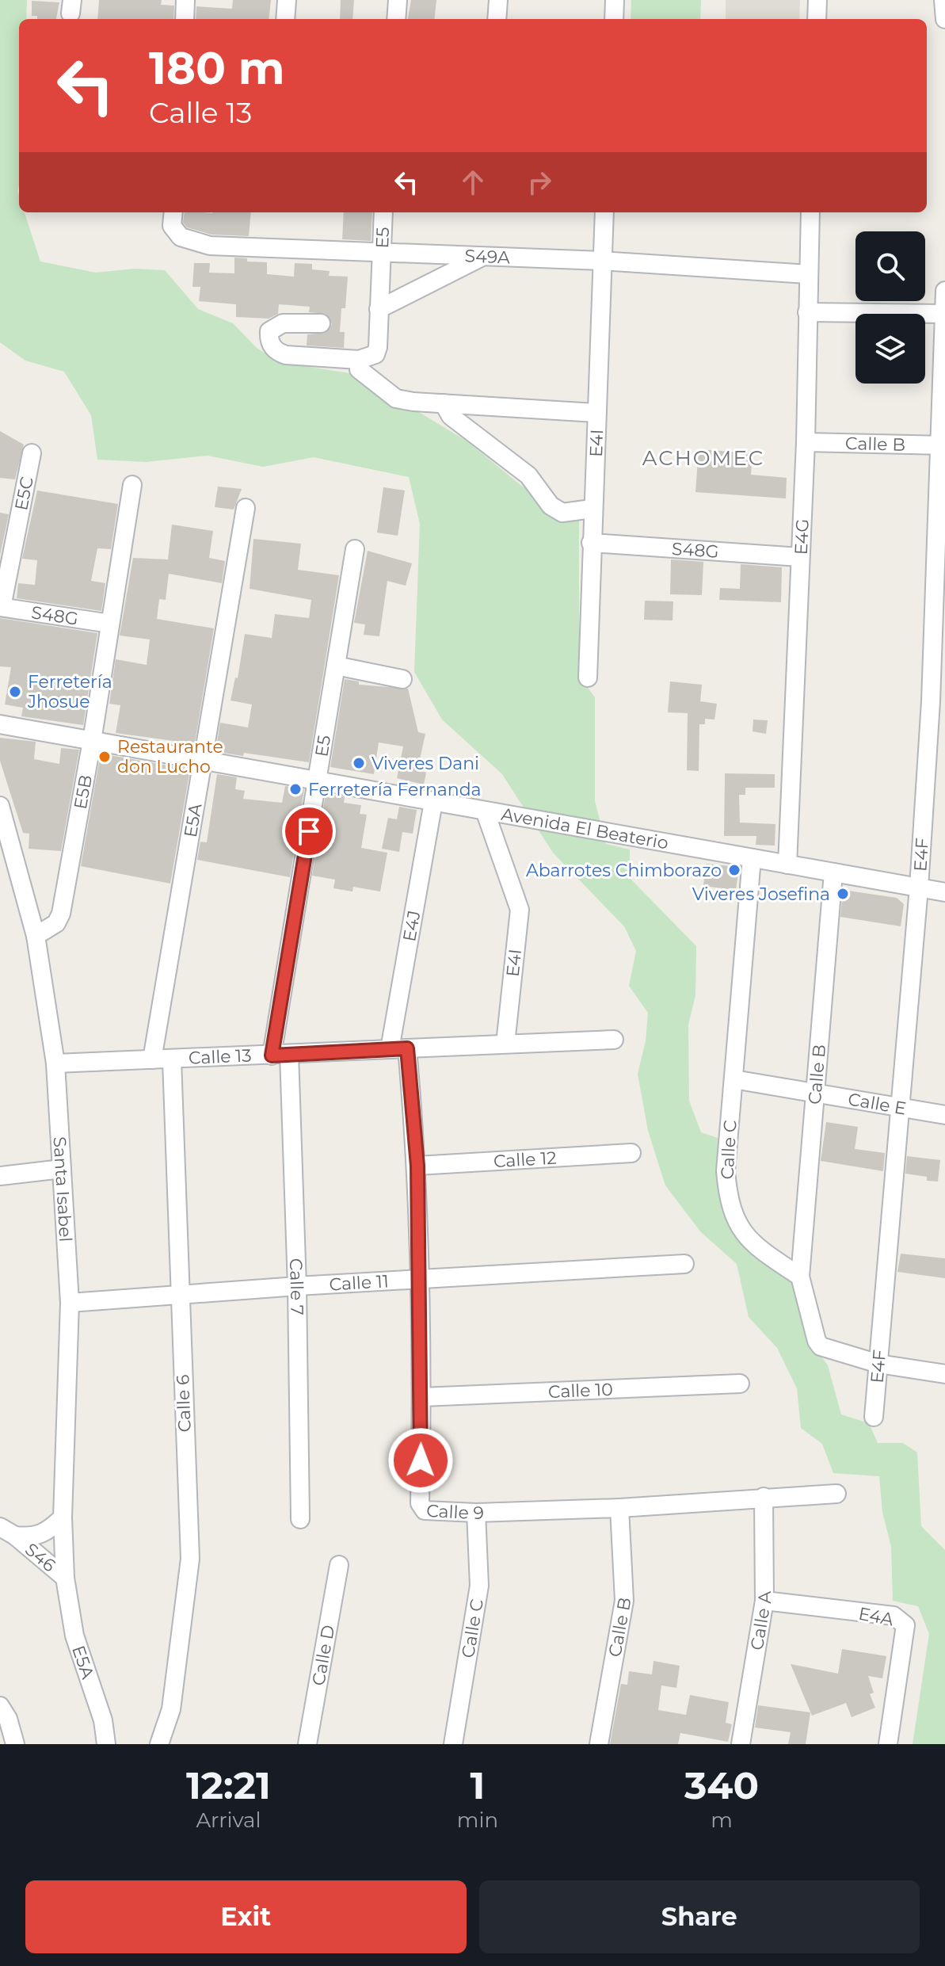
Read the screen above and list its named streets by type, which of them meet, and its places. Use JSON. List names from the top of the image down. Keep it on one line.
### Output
{"streets":{"street":["E5","S49A","E4I","Calle B","E5C","E4G","S48G","E5B","E5A","Avenida El Beaterio","E4F","E4J","Calle 13","Calle E","Calle C","Calle 12","Santa Isabel","Calle 11","Calle 7","Calle 10","Calle 6","Calle 9","S46","E4A","Calle A","Calle D"]},"crossings":[["E5","S49A"],["E5","Avenida El Beaterio"],["E5","Calle 13"],["E5","Calle 7"],["S49A","E4I"],["S49A","E4G"],["E4I","S48G"],["E4I","Avenida El Beaterio"],["E4I","Calle 13"],["Calle B","E4G"],["Calle B","Avenida El Beaterio"],["Calle B","E4F"],["Calle B","Calle E"],["Calle B","Calle C"],["Calle B","Calle 9"],["E5C","S48G"],["E4G","S48G"],["E4G","Avenida El Beaterio"],["S48G","E5B"],["E5B","Avenida El Beaterio"],["E5B","Santa Isabel"],["E5A","Avenida El Beaterio"],["E5A","Calle 13"],["E5A","Santa Isabel"],["E5A","S46"],["Avenida El Beaterio","E4F"],["Avenida El Beaterio","E4J"],["Avenida El Beaterio","Calle C"],["E4F","Calle E"],["E4J","Calle 13"],["E4J","Calle 9"],["Calle 13","Santa Isabel"],["Calle 13","Calle 7"],["Calle 13","Calle 6"],["Calle 13","Calle 9"],["Calle E","Calle C"],["Calle C","Calle 9"],["Calle 12","Calle 9"],["Santa Isabel","Calle 11"],["Santa Isabel","S46"],["Calle 11","Calle 7"],["Calle 11","Calle 6"],["Calle 11","Calle 9"],["Calle 10","Calle 9"],["Calle 9","Calle A"],["E4A","Calle A"]],"districts":["ACHOMEC"],"places":["Ferretería Jhosue","Restaurante don Lucho","Viveres Dani","Ferretería Fernanda","Abarrotes Chimborazo","Viveres Josefina"],"page":{"turn":["180 m","Calle 13"],"eta":["12:21","Arrival","1","min","340","m"],"buttons":["Exit","Share"]}}
